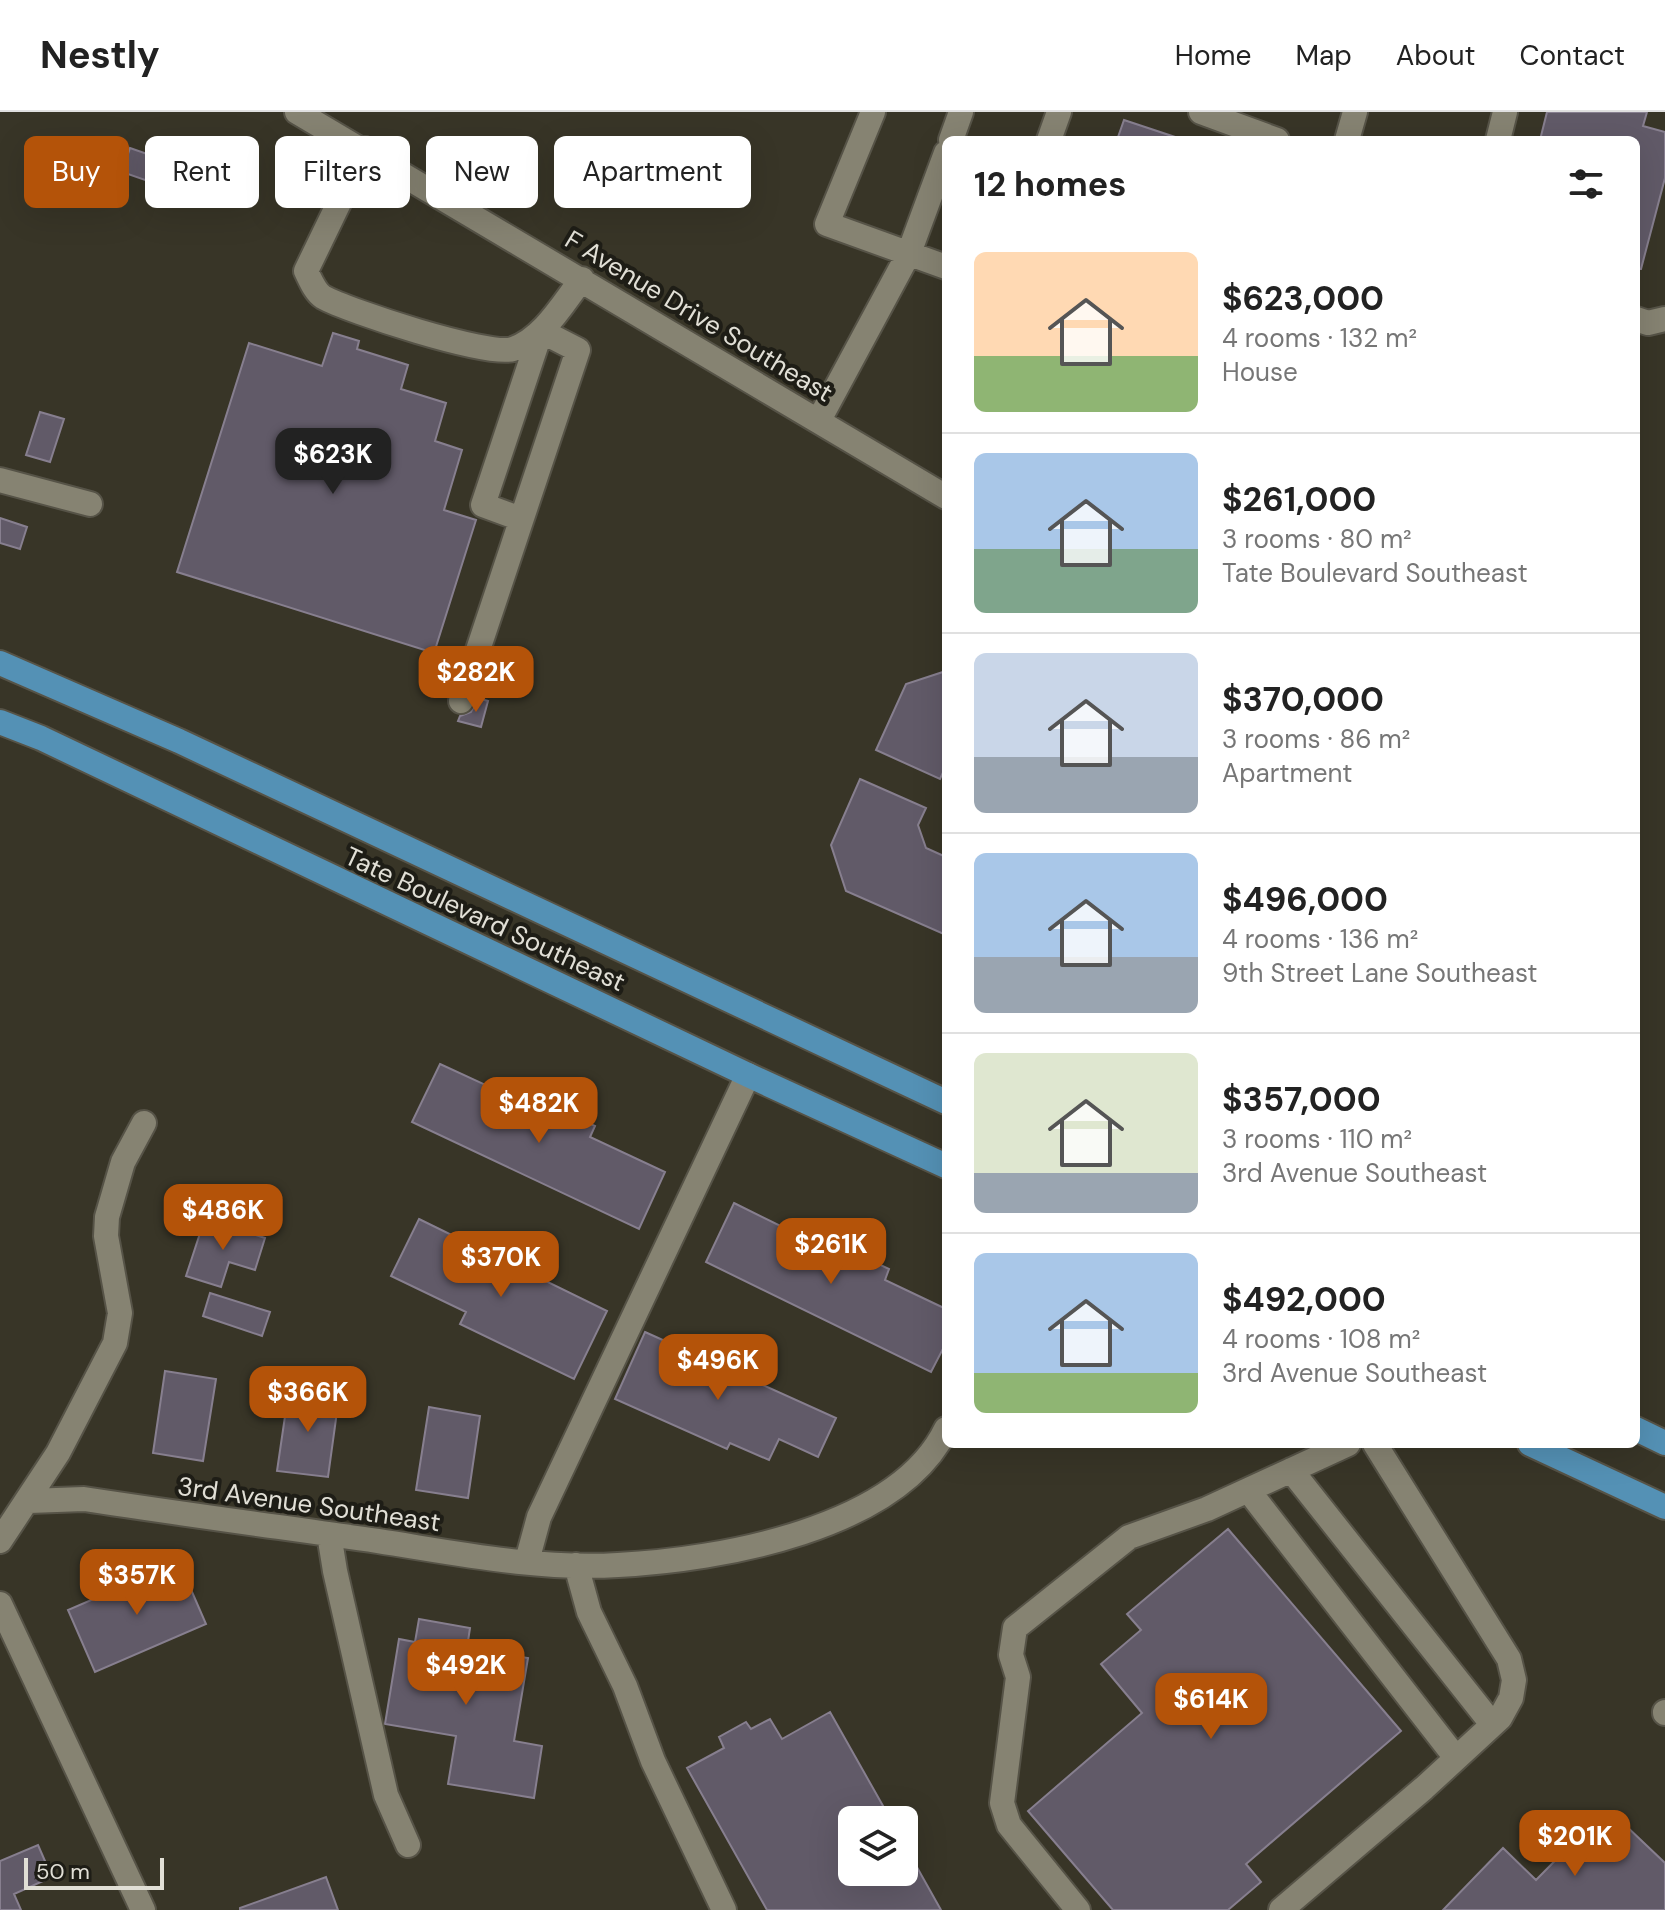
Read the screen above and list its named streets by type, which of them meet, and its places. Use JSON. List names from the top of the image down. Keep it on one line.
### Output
{"streets":{"main road":["Tate Boulevard Southeast"],"street":["F Avenue Drive Southeast","3rd Avenue Southeast"]},"scale_bar":"50 m","page":{"header":"Nestly","nav":["Home","Map","About","Contact"],"chip":["Buy","Rent","Filters","New","Apartment"],"heading":"12 homes","list":[{"name":"$623,000","note":"4 rooms · 132 m² · House"},{"name":"$261,000","note":"3 rooms · 80 m² · Tate Boulevard Southeast"},{"name":"$370,000","note":"3 rooms · 86 m² · Apartment"},{"name":"$496,000","note":"4 rooms · 136 m² · 9th Street Lane Southeast"},{"name":"$357,000","note":"3 rooms · 110 m² · 3rd Avenue Southeast"},{"name":"$492,000","note":"4 rooms · 108 m² · 3rd Avenue Southeast"}],"price":["$623K","$282K","$482K","$486K","$261K","$370K","$496K","$366K","$357K","$492K","$614K","$201K"],"scale":"50 m"}}
